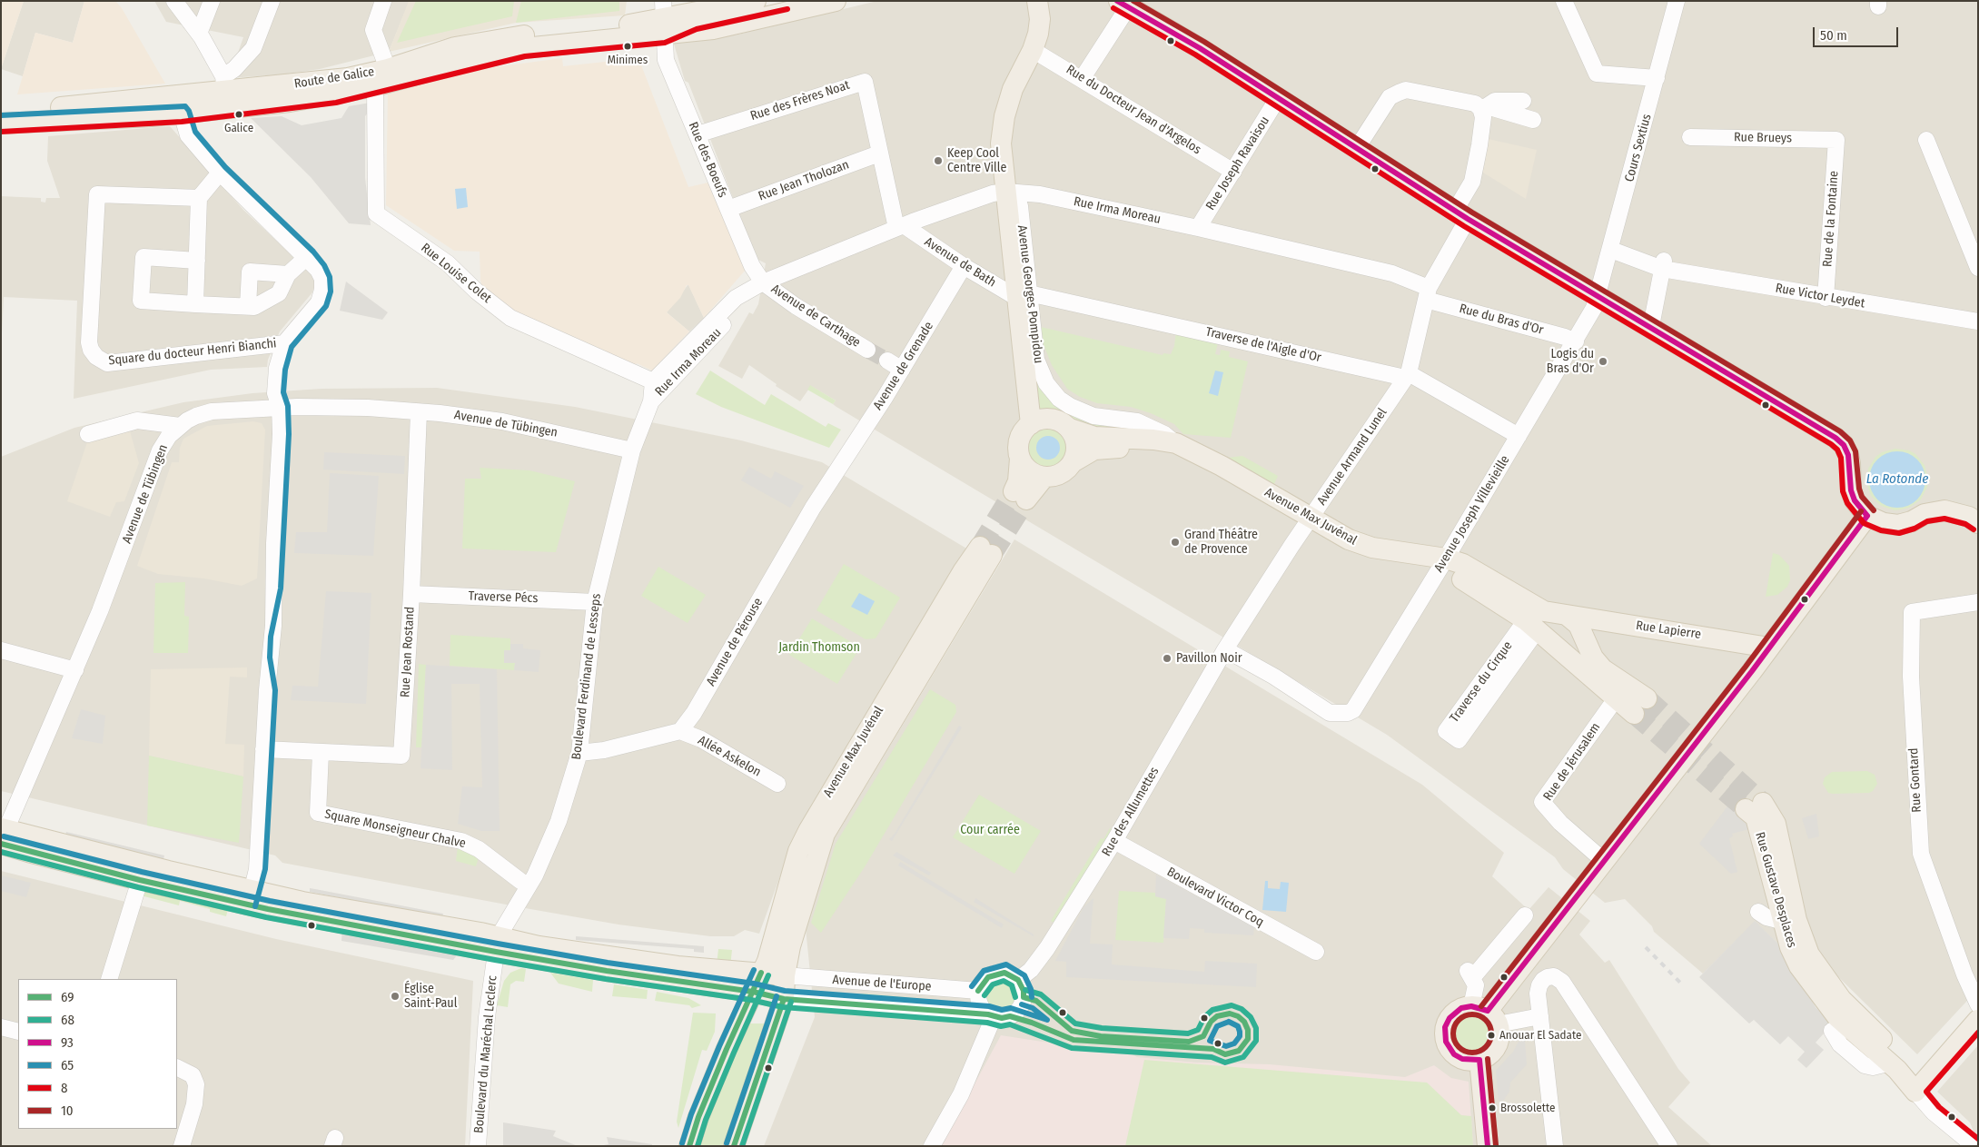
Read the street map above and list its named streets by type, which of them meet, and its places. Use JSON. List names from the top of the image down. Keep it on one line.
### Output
{"streets":{"main road":["Route de Galice","Avenue Georges Pompidou","Avenue Max Juvénal","Rue Lapierre","Rue Gustave Desplaces"],"street":["Rue des Frères Noat","Rue du Docteur Jean d'Argelos","Rue Brueys","Cours Sextius","Rue des Boeufs","Rue Joseph Ravaisou","Rue Jean Tholozan","Rue Irma Moreau","Rue de la Fontaine","Avenue de Bath","Rue Louise Colet","Rue Victor Leydet","Avenue de Carthage","Rue du Bras d'Or","Traverse de l'Aigle d'Or","Square du docteur Henri Bianchi","Avenue de Grenade","Avenue de Tübingen","Avenue Armand Lunel","Avenue Joseph Villevieille","Traverse Pécs","Avenue de Pérouse","Rue Jean Rostand","Boulevard Ferdinand de Lesseps","Traverse du Cirque","Allée Askelon","Rue de Jérusalem","Rue Gontard","Rue des Allumettes","Square Monseigneur Chalve","Boulevard Victor Coq","Avenue de l'Europe","Boulevard du Maréchal Leclerc"]},"crossings":[["Route de Galice","Rue des Boeufs"],["Route de Galice","Rue Louise Colet"],["Rue des Frères Noat","Rue des Boeufs"],["Rue des Frères Noat","Rue Jean Tholozan"],["Rue des Frères Noat","Rue Irma Moreau"],["Rue des Frères Noat","Avenue de Bath"],["Rue du Docteur Jean d'Argelos","Rue Joseph Ravaisou"],["Rue du Docteur Jean d'Argelos","Avenue Georges Pompidou"],["Rue Brueys","Rue de la Fontaine"],["Cours Sextius","Rue Victor Leydet"],["Cours Sextius","Avenue Joseph Villevieille"],["Rue des Boeufs","Rue Jean Tholozan"],["Rue des Boeufs","Rue Irma Moreau"],["Rue des Boeufs","Avenue de Carthage"],["Rue Joseph Ravaisou","Rue Irma Moreau"],["Rue Irma Moreau","Avenue de Bath"],["Rue Irma Moreau","Rue Louise Colet"],["Rue Irma Moreau","Avenue Georges Pompidou"],["Rue Irma Moreau","Avenue de Carthage"],["Rue Irma Moreau","Rue du Bras d'Or"],["Rue Irma Moreau","Boulevard Ferdinand de Lesseps"],["Rue de la Fontaine","Rue Victor Leydet"],["Avenue de Bath","Avenue Georges Pompidou"],["Avenue de Bath","Traverse de l'Aigle d'Or"],["Avenue de Bath","Avenue de Grenade"],["Avenue Georges Pompidou","Traverse de l'Aigle d'Or"],["Avenue Georges Pompidou","Avenue Max Juvénal"],["Rue du Bras d'Or","Avenue Joseph Villevieille"],["Traverse de l'Aigle d'Or","Avenue Armand Lunel"],["Traverse de l'Aigle d'Or","Avenue Joseph Villevieille"],["Avenue de Grenade","Avenue de Pérouse"],["Avenue de Tübingen","Rue Jean Rostand"],["Avenue de Tübingen","Boulevard Ferdinand de Lesseps"],["Avenue Armand Lunel","Avenue Joseph Villevieille"],["Avenue Armand Lunel","Avenue Max Juvénal"],["Avenue Armand Lunel","Rue des Allumettes"],["Avenue Joseph Villevieille","Avenue Max Juvénal"],["Avenue Joseph Villevieille","Rue des Allumettes"],["Avenue Max Juvénal","Rue Lapierre"],["Avenue Max Juvénal","Traverse du Cirque"],["Avenue Max Juvénal","Rue de Jérusalem"],["Avenue Max Juvénal","Avenue de l'Europe"],["Traverse Pécs","Rue Jean Rostand"],["Traverse Pécs","Boulevard Ferdinand de Lesseps"],["Avenue de Pérouse","Allée Askelon"],["Rue Jean Rostand","Square Monseigneur Chalve"],["Boulevard Ferdinand de Lesseps","Square Monseigneur Chalve"],["Boulevard Ferdinand de Lesseps","Boulevard du Maréchal Leclerc"],["Rue des Allumettes","Boulevard Victor Coq"],["Rue des Allumettes","Avenue de l'Europe"]],"water":["La Rotonde"],"parks":["Jardin Thomson","Cour carrée"],"places":["Minimes","Galice","Keep Cool Centre Ville","Logis du Bras d'Or","Grand Théâtre de Provence","Pavillon Noir","Église Saint-Paul","Anouar El Sadate","Brossolette"],"lines":["transit line 93","transit line 10","transit line 8","transit line 65","transit line 69","transit line 68"],"legend":["69","68","93","65","8","10"],"scale_bar":"50 m"}
